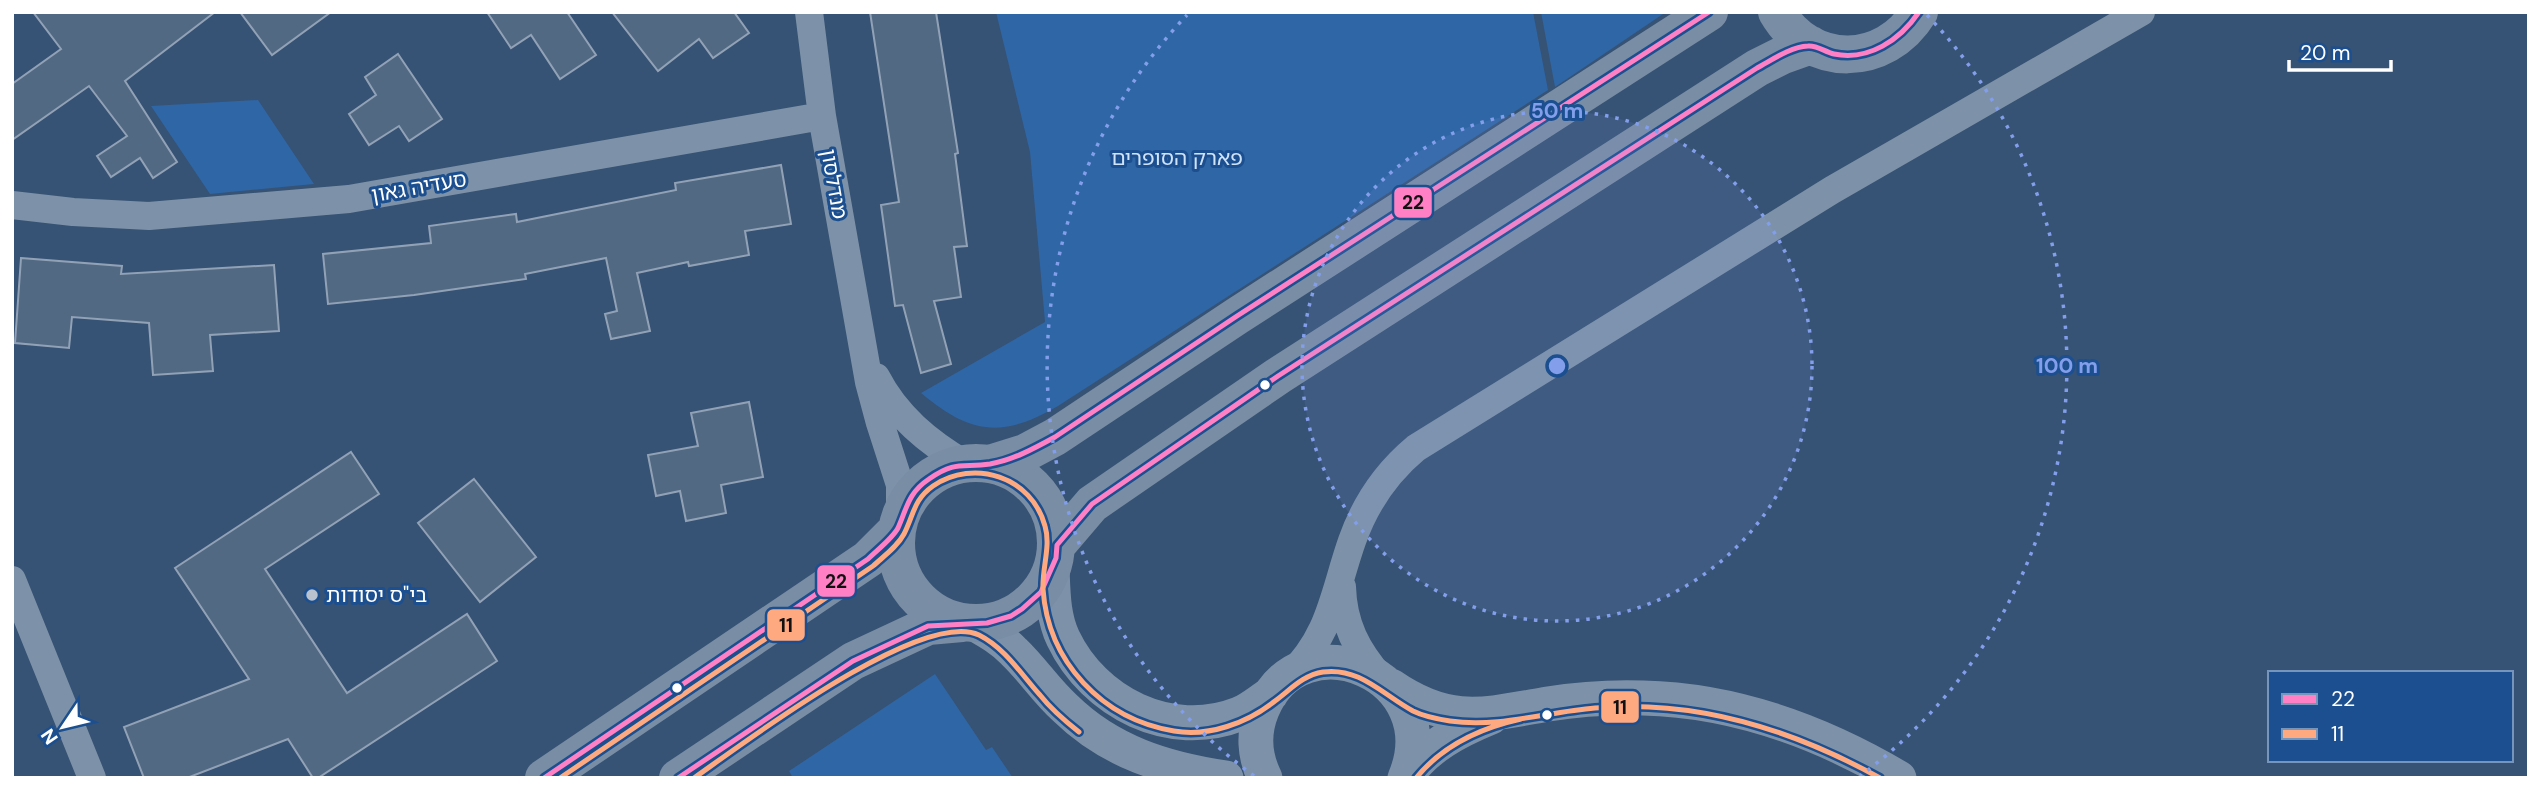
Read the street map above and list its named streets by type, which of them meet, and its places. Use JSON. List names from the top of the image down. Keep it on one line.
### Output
{"streets":{"street":["מנדלסון","סעדיה גאון"]},"crossings":[["מנדלסון","סעדיה גאון"]],"parks":["פארק הסופרים"],"places":["בי\"ס יסודות"],"lines":["transit line 22","transit line 11"],"legend":["22","11"],"scale_bar":"20 m","north":"bottom left","rings":["50 m","100 m"]}
